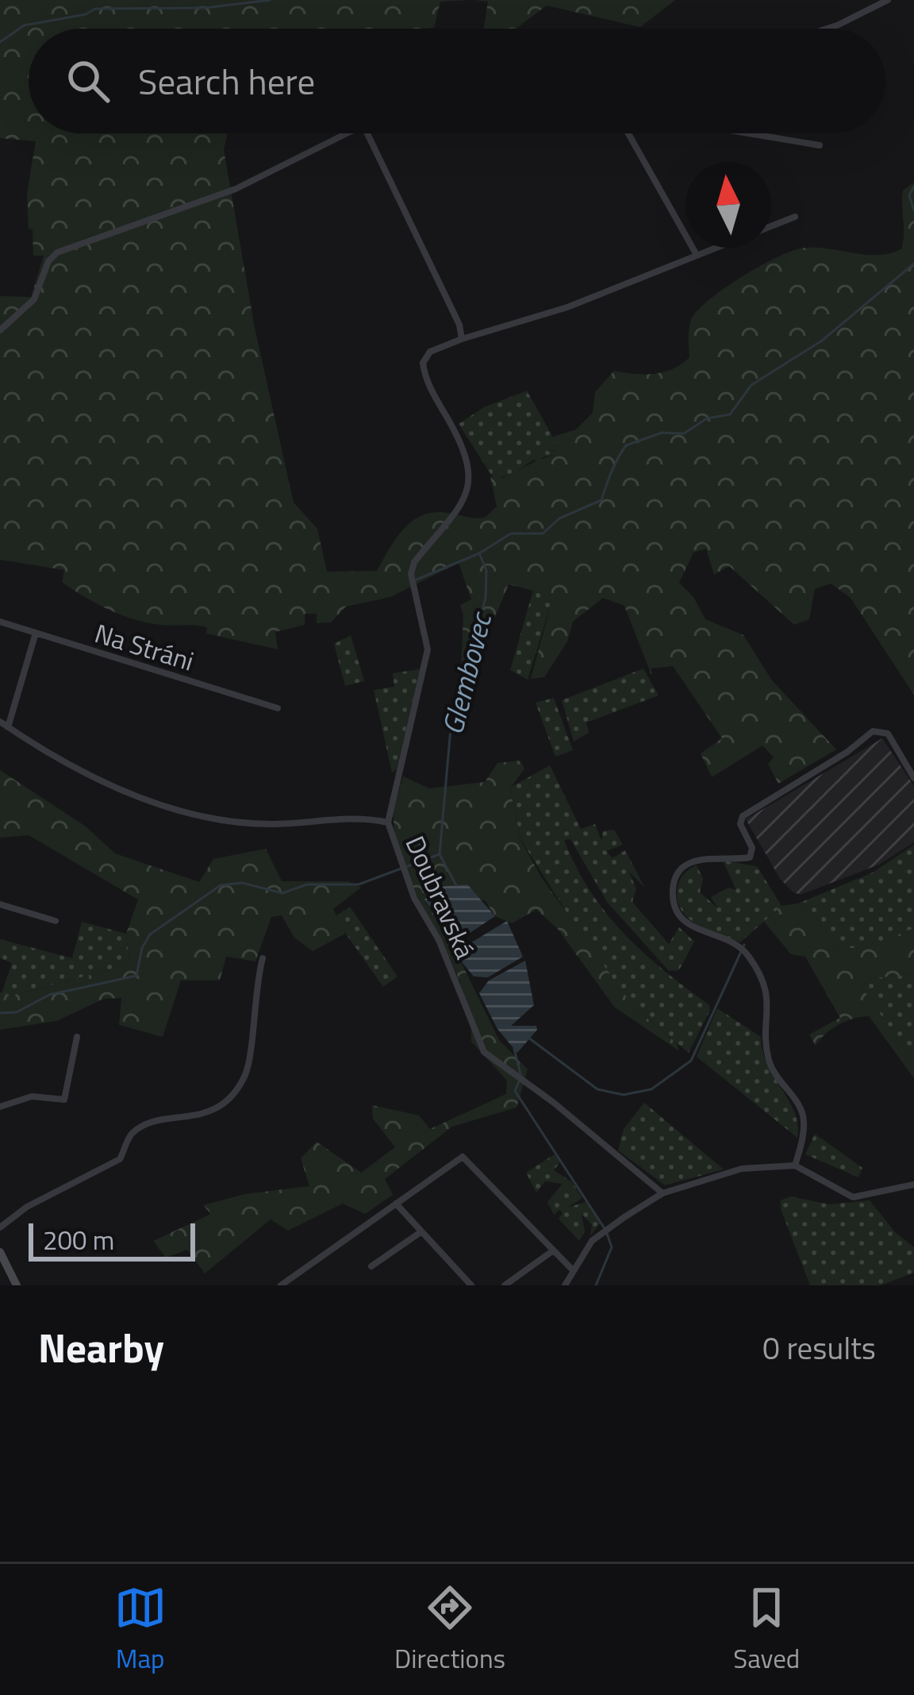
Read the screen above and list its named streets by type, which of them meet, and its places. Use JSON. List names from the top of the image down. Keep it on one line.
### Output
{"streets":{"street":["Na Stráni","Doubravská"]},"water":["Glembovec"],"scale_bar":"200 m","north":"top","page":{"search":"Search here","scale":"200 m","heading":["Nearby","0 results"],"nav":["Map","Directions","Saved"]}}
